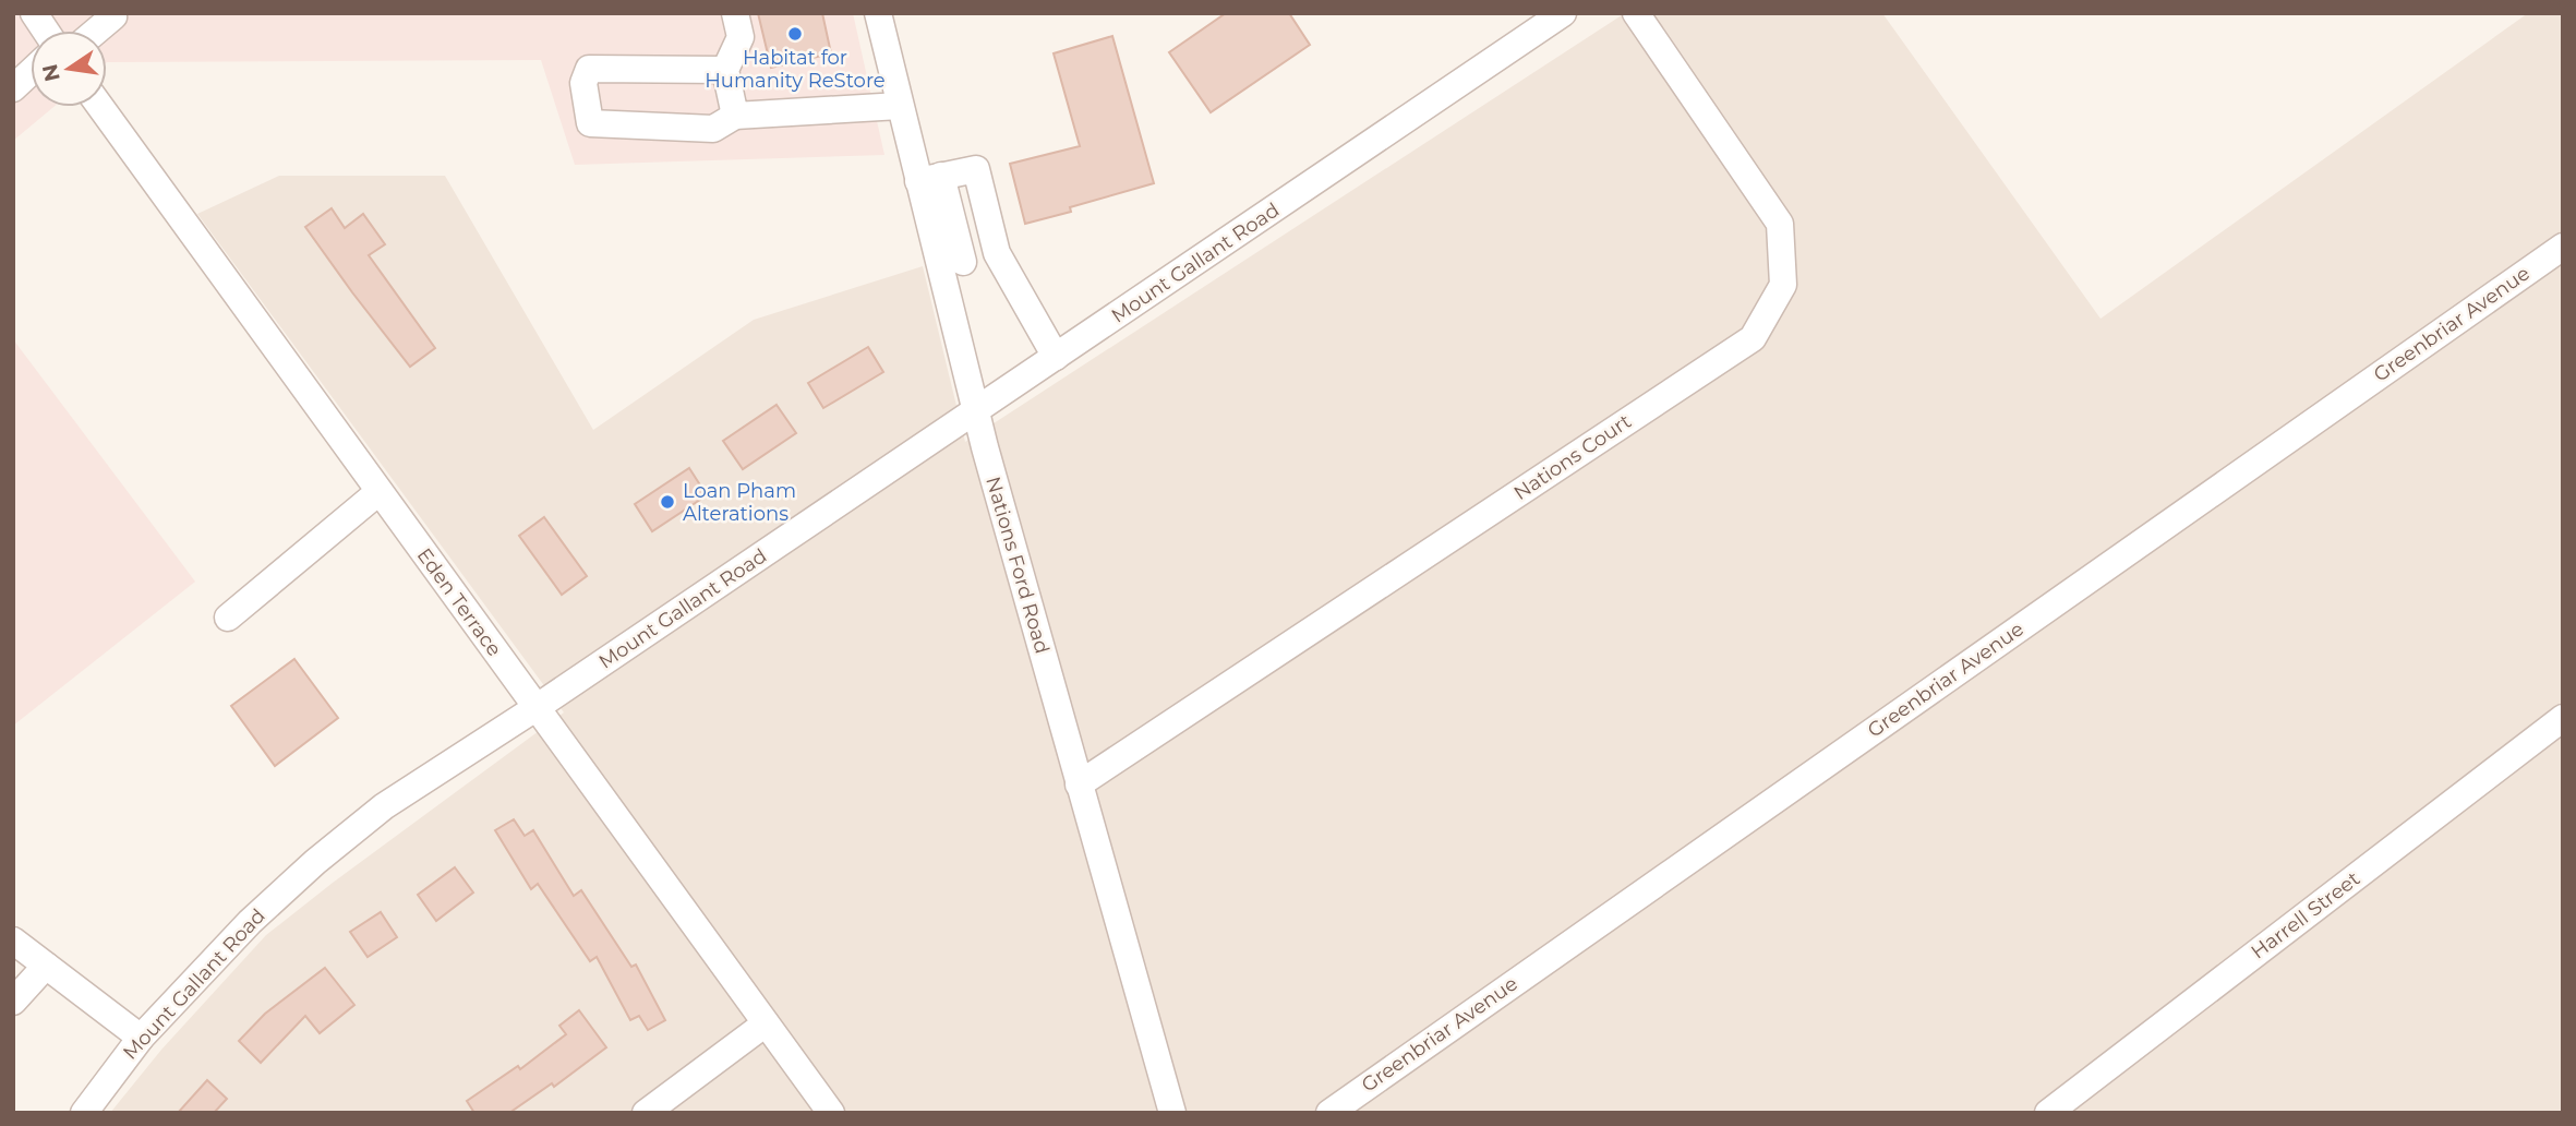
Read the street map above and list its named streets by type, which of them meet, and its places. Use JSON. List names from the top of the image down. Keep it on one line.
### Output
{"streets":{"street":["Mount Gallant Road","Greenbriar Avenue","Nations Court","Nations Ford Road","Eden Terrace","Harrell Street"]},"crossings":[["Mount Gallant Road","Nations Ford Road"],["Mount Gallant Road","Eden Terrace"],["Nations Court","Nations Ford Road"]],"places":["Habitat for Humanity ReStore","Loan Pham Alterations"],"north":"left"}
